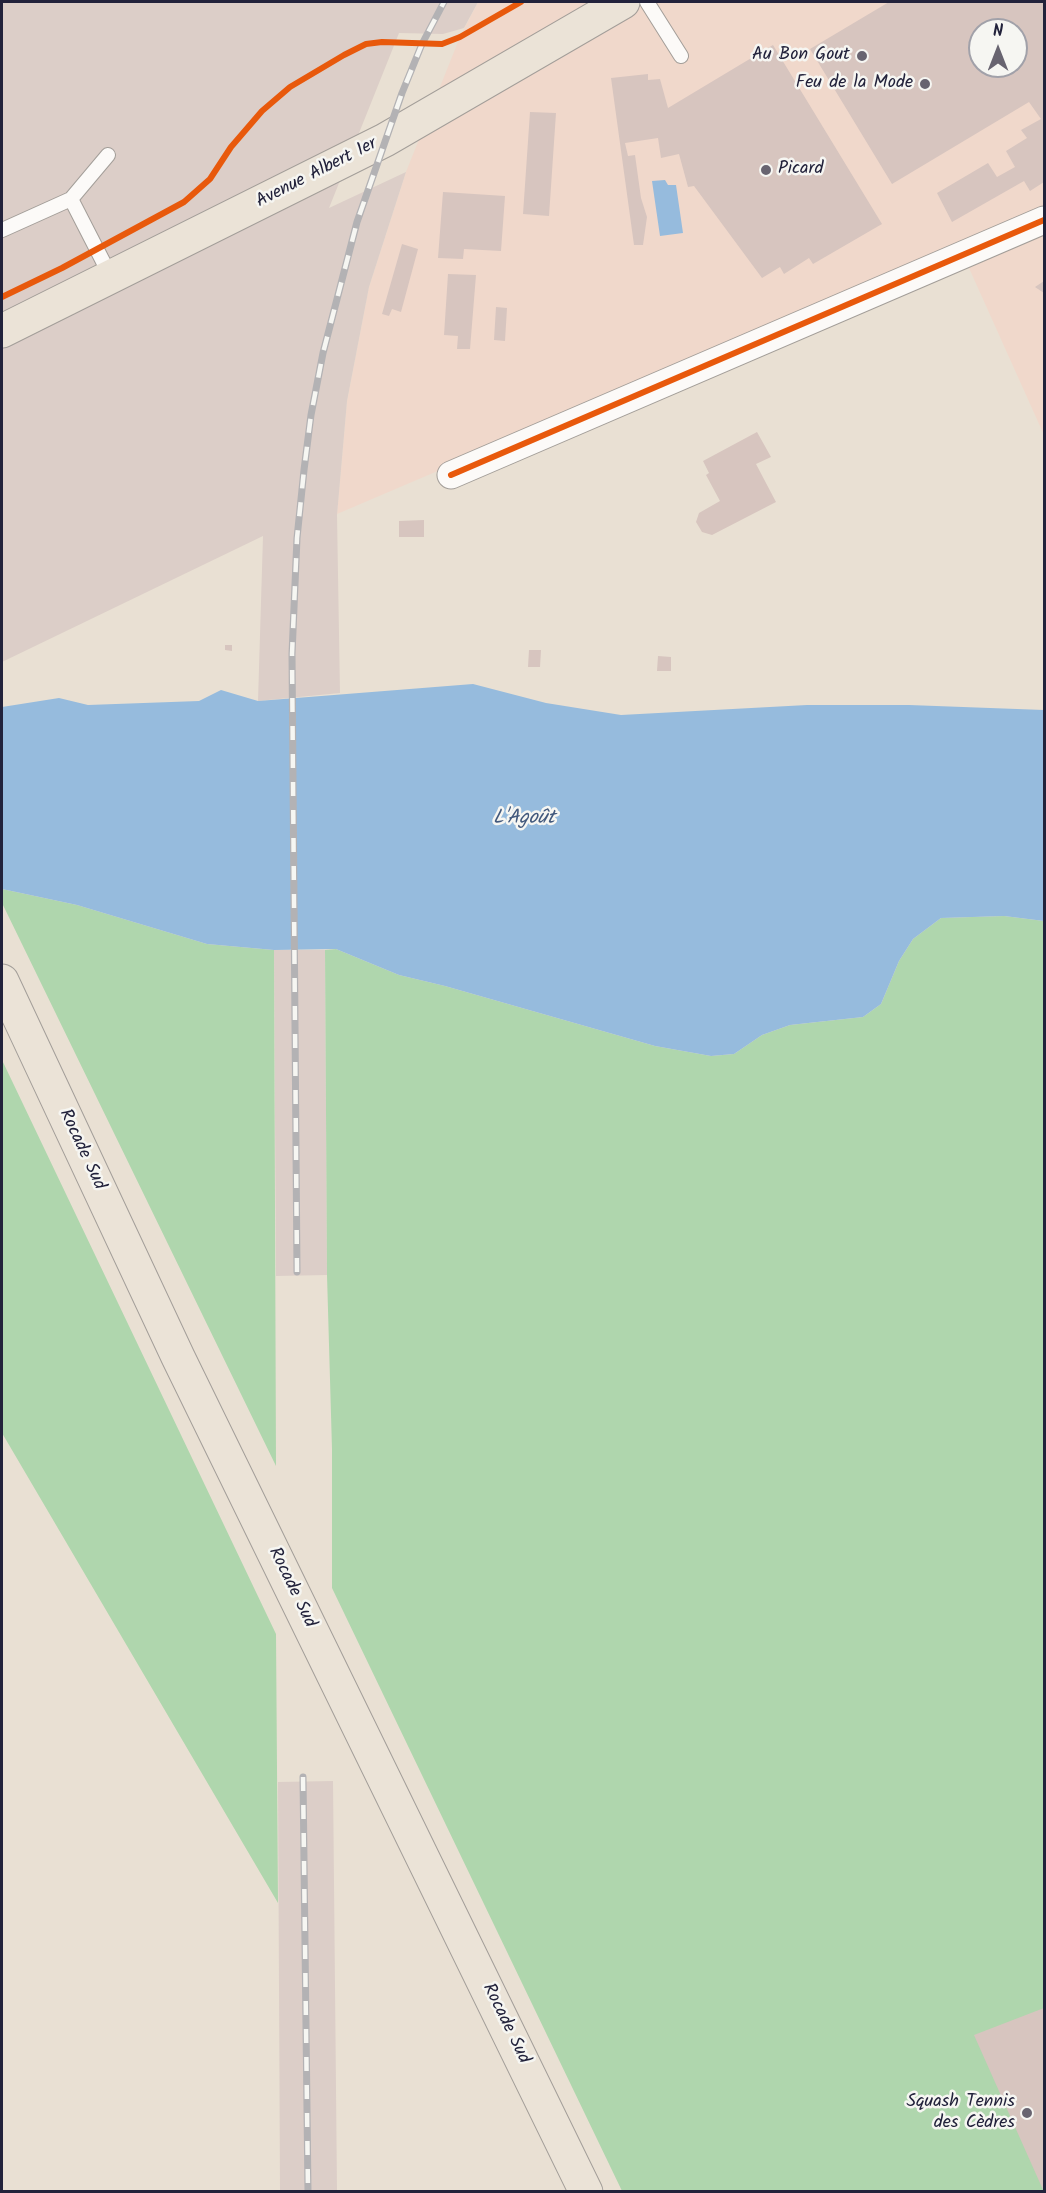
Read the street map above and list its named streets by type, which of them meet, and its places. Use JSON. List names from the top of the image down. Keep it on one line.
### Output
{"streets":{"main road":["Avenue Albert 1er","Rocade Sud"]},"water":["L'Agoût"],"places":["Au Bon Gout","Feu de la Mode","Picard","Squash Tennis des Cèdres"],"north":"top"}
